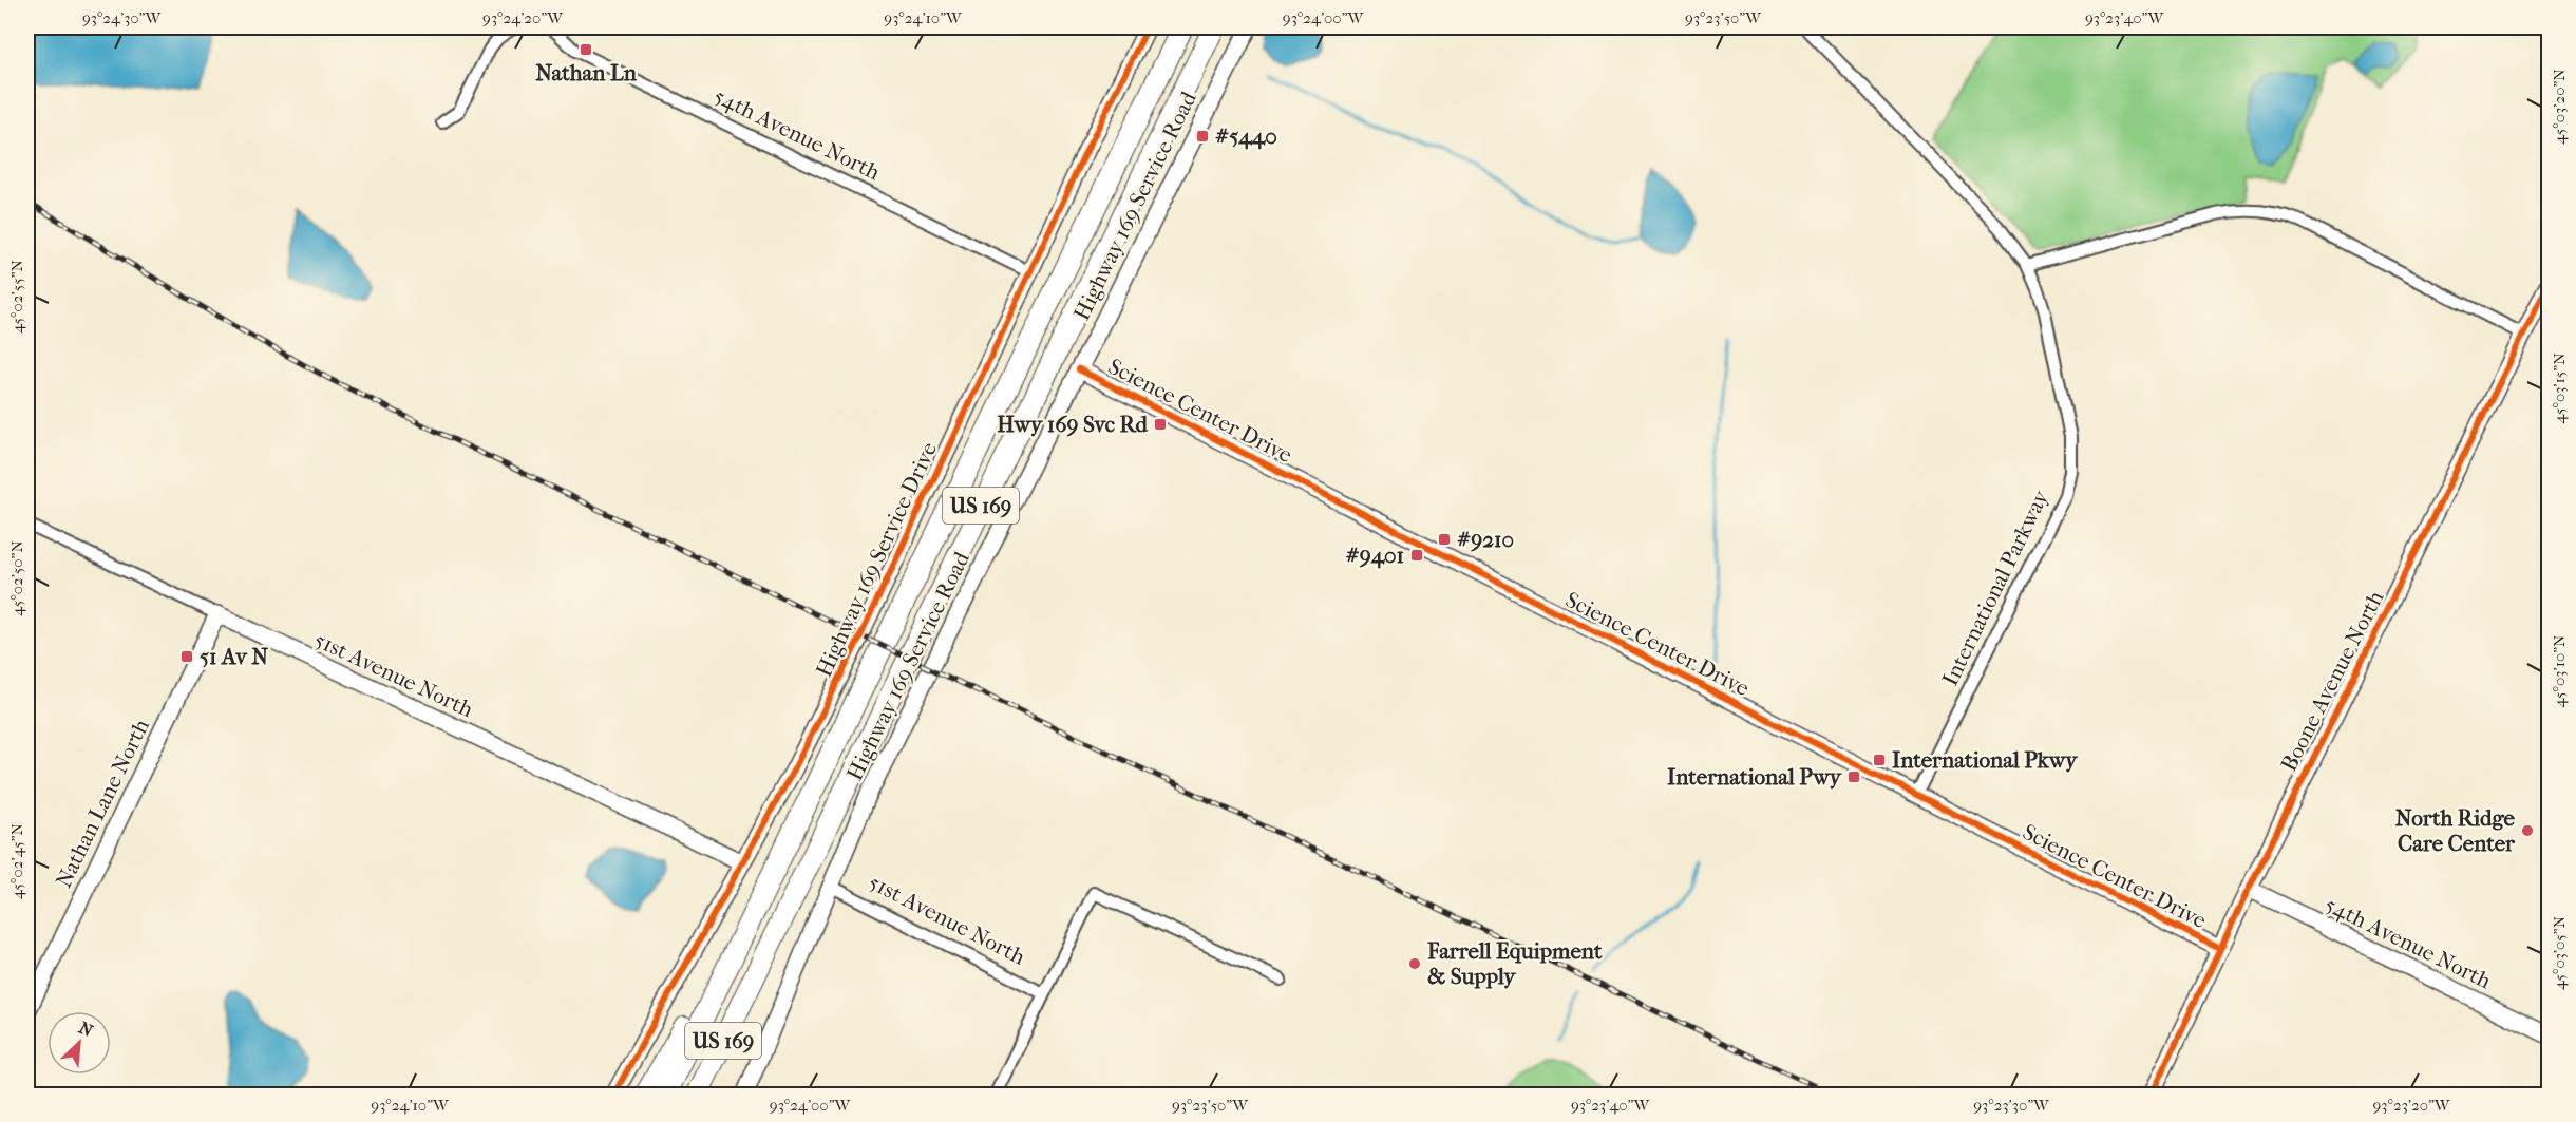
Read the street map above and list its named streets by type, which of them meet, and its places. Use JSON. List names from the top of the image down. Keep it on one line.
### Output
{"streets":{"highway":["US 169"],"street":["54th Avenue North","Highway 169 Service Road","Science Center Drive","Highway 169 Service Drive","International Parkway","51st Avenue North","Boone Avenue North","Nathan Lane North"]},"crossings":[["54th Avenue North","Highway 169 Service Drive"],["54th Avenue North","Boone Avenue North"],["Highway 169 Service Road","Science Center Drive"],["Highway 169 Service Road","51st Avenue North"],["Science Center Drive","International Parkway"],["Science Center Drive","Boone Avenue North"],["Highway 169 Service Drive","51st Avenue North"],["51st Avenue North","Nathan Lane North"]],"places":{"transit":["Nathan Ln","#5440","Hwy 169 Svc Rd","#9210","#9401","51 Av N","International Pkwy","International Pwy"],"other":["North Ridge Care Center","Farrell Equipment & Supply"]},"north":"top right","coordinates":["93°24'30\"W","93°24'20\"W","93°24'10\"W","93°24'00\"W","93°23'50\"W","93°23'40\"W","45°03'20\"N","45°02'55\"N","45°03'15\"N","45°02'50\"N","45°03'10\"N","45°02'45\"N","45°03'05\"N","93°23'30\"W","93°23'20\"W"]}
